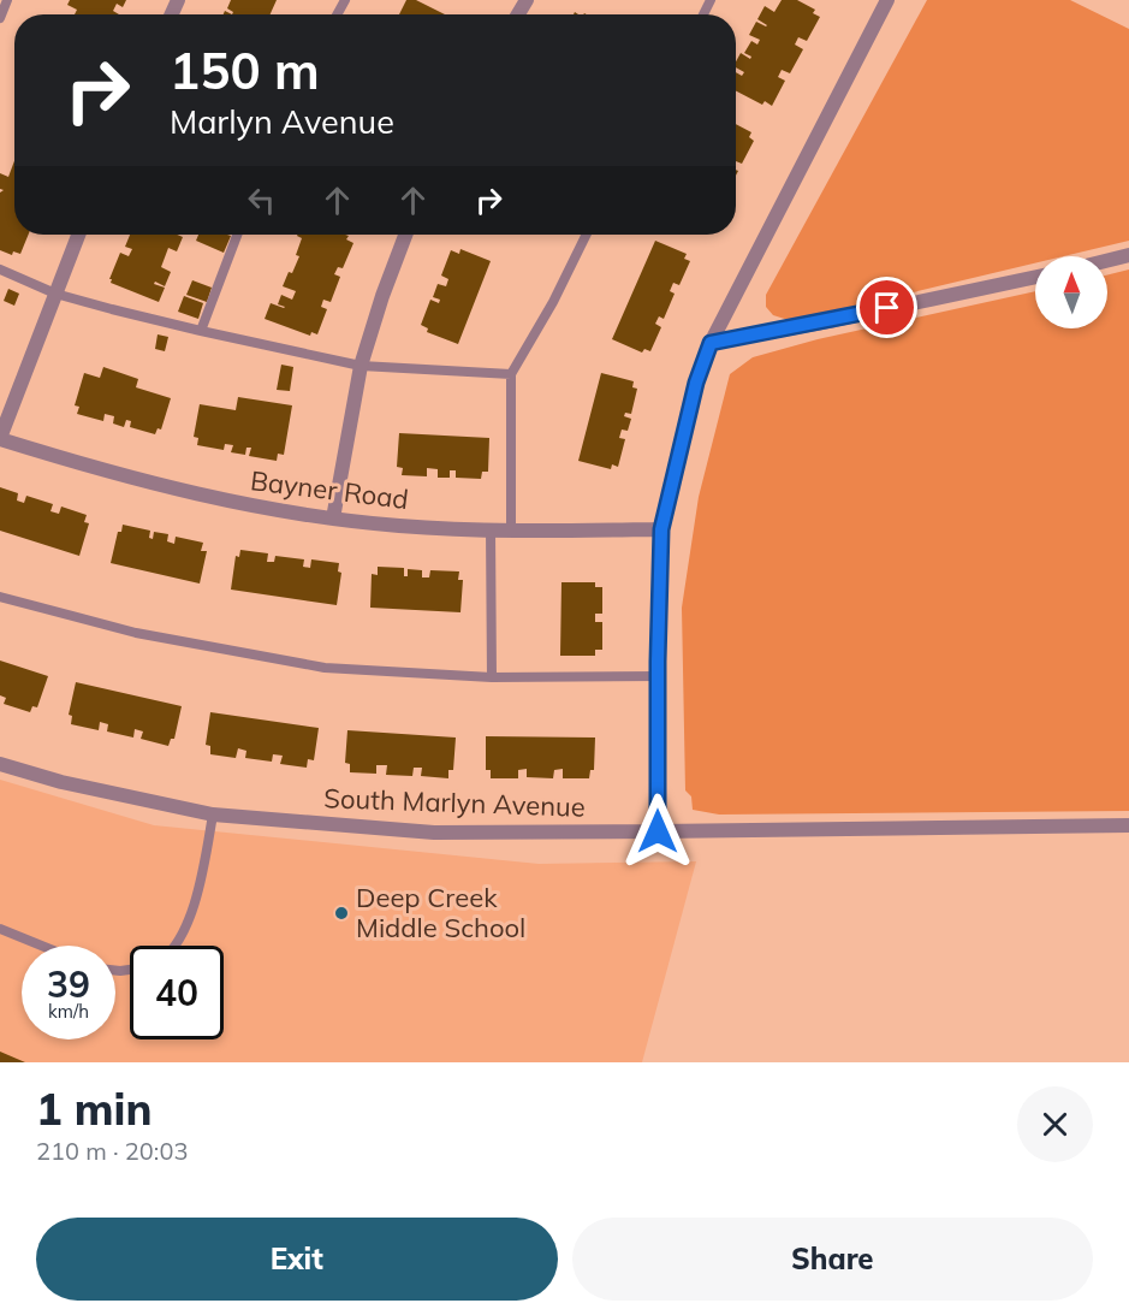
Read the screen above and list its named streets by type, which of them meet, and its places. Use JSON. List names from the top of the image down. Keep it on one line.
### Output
{"streets":{"street":["Bayner Road","South Marlyn Avenue"]},"places":["Deep Creek Middle School"],"north":"top","page":{"turn":["150 m","Marlyn Avenue"],"speed":"39 km/h","limit":"40","heading":["1 min","210 m · 20:03"],"buttons":["Exit","Share"]}}
